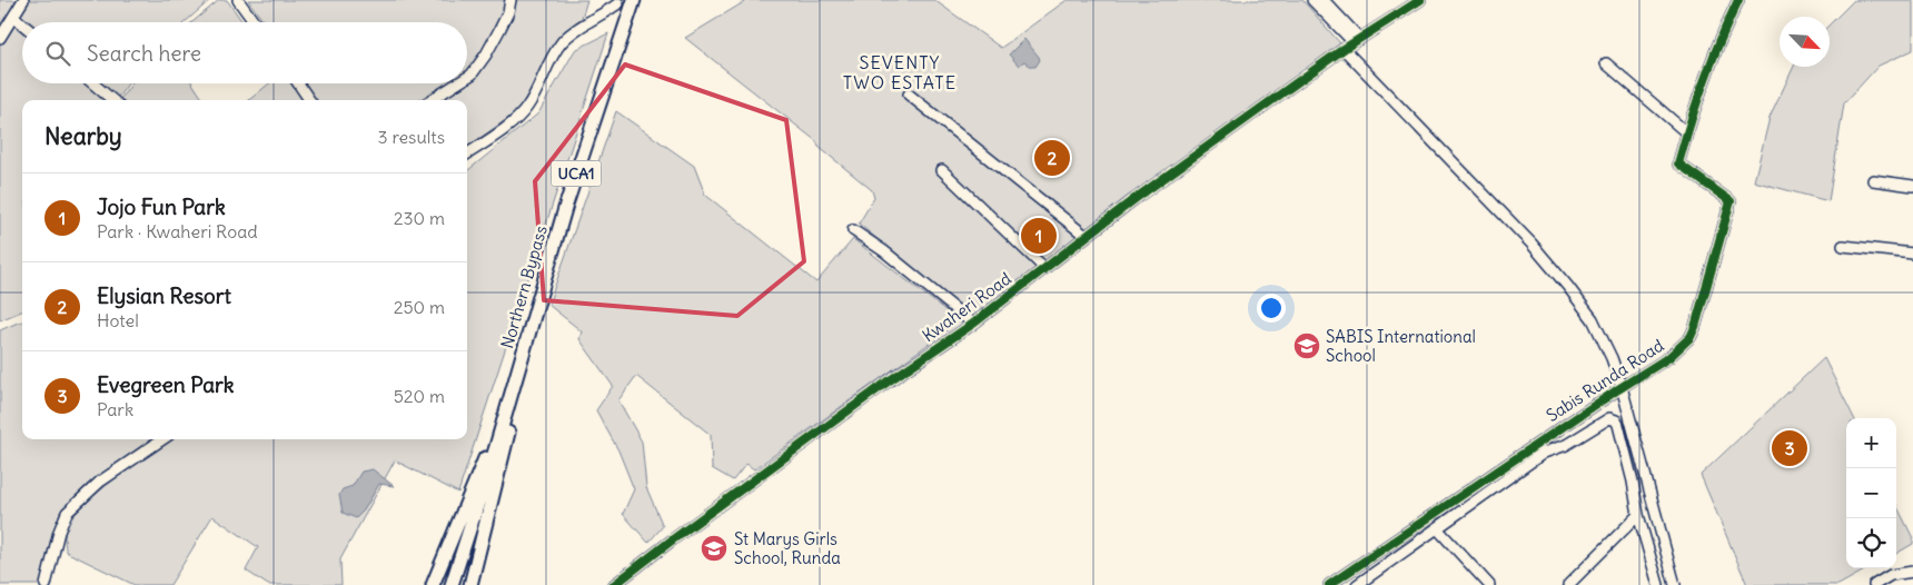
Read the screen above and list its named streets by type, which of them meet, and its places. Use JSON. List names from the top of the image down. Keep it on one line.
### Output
{"streets":{"main road":["UCA1","Northern Bypass"],"street":["Kwaheri Road","Sabis Runda Road"]},"districts":["SEVENTY TWO ESTATE"],"places":{"school or university":["SABIS International School","St Marys Girls School, Runda"]},"north":"bottom right","page":{"search":"Search here","heading":["Nearby","3 results"],"pins":["2","1","3"],"list":[{"mark":"1","name":"Jojo Fun Park","note":"Park · Kwaheri Road","value":"230 m"},{"mark":"2","name":"Elysian Resort","note":"Hotel","value":"250 m"},{"mark":"3","name":"Evegreen Park","note":"Park","value":"520 m"}],"map_buttons":["+","−"]}}
